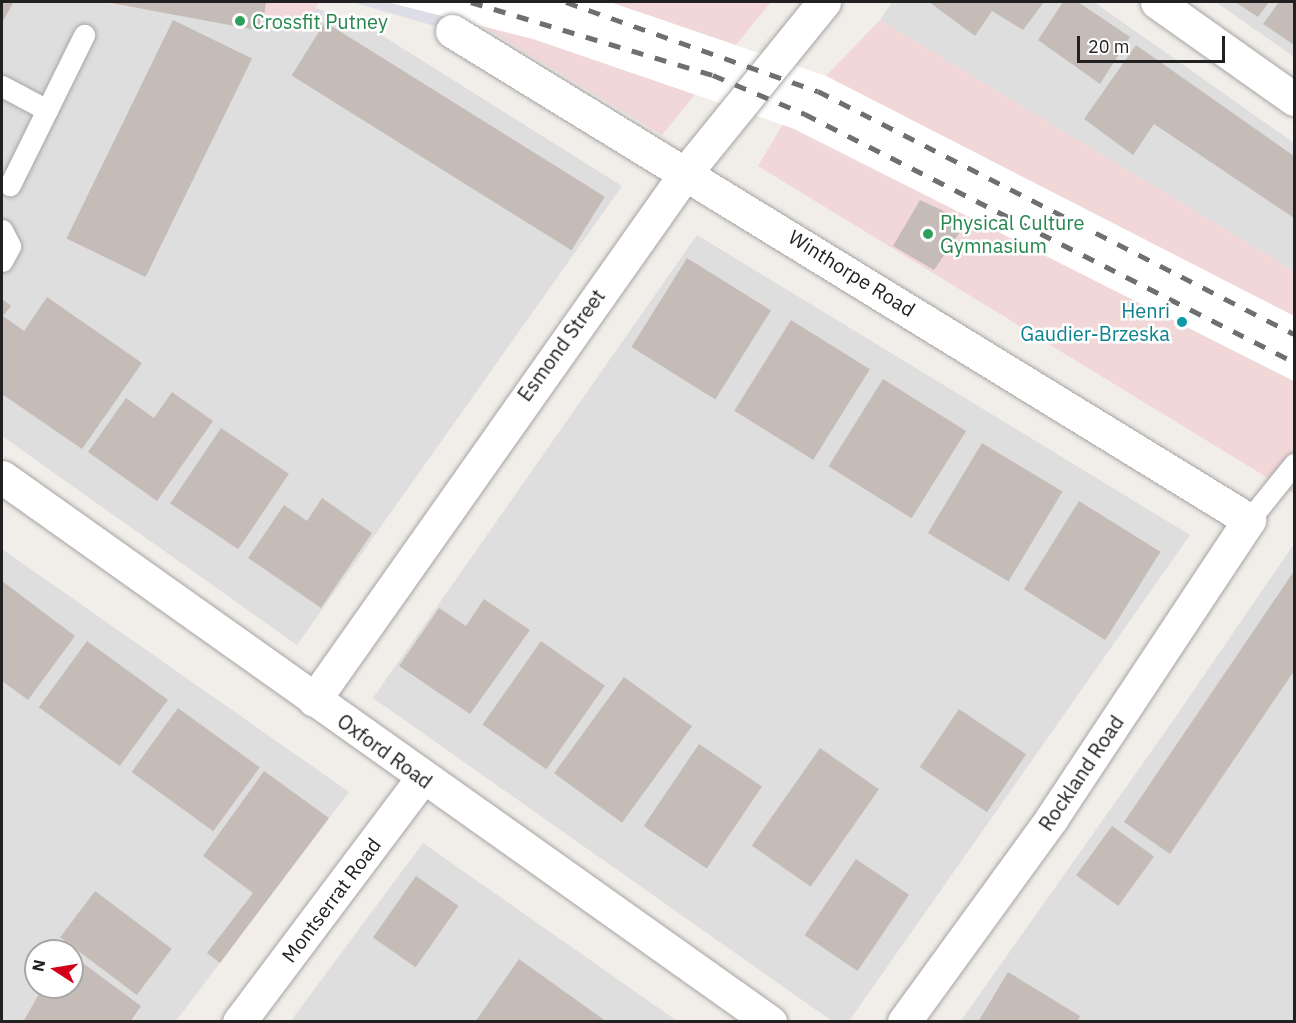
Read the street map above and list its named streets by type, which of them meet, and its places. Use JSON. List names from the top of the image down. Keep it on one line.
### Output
{"streets":{"street":["Winthorpe Road","Esmond Street","Oxford Road","Rockland Road","Montserrat Road"]},"crossings":[["Winthorpe Road","Esmond Street"],["Winthorpe Road","Rockland Road"],["Esmond Street","Oxford Road"],["Oxford Road","Montserrat Road"]],"places":["Crossfit Putney","Physical Culture Gymnasium","Henri Gaudier-Brzeska"],"scale_bar":"20 m","north":"left"}
